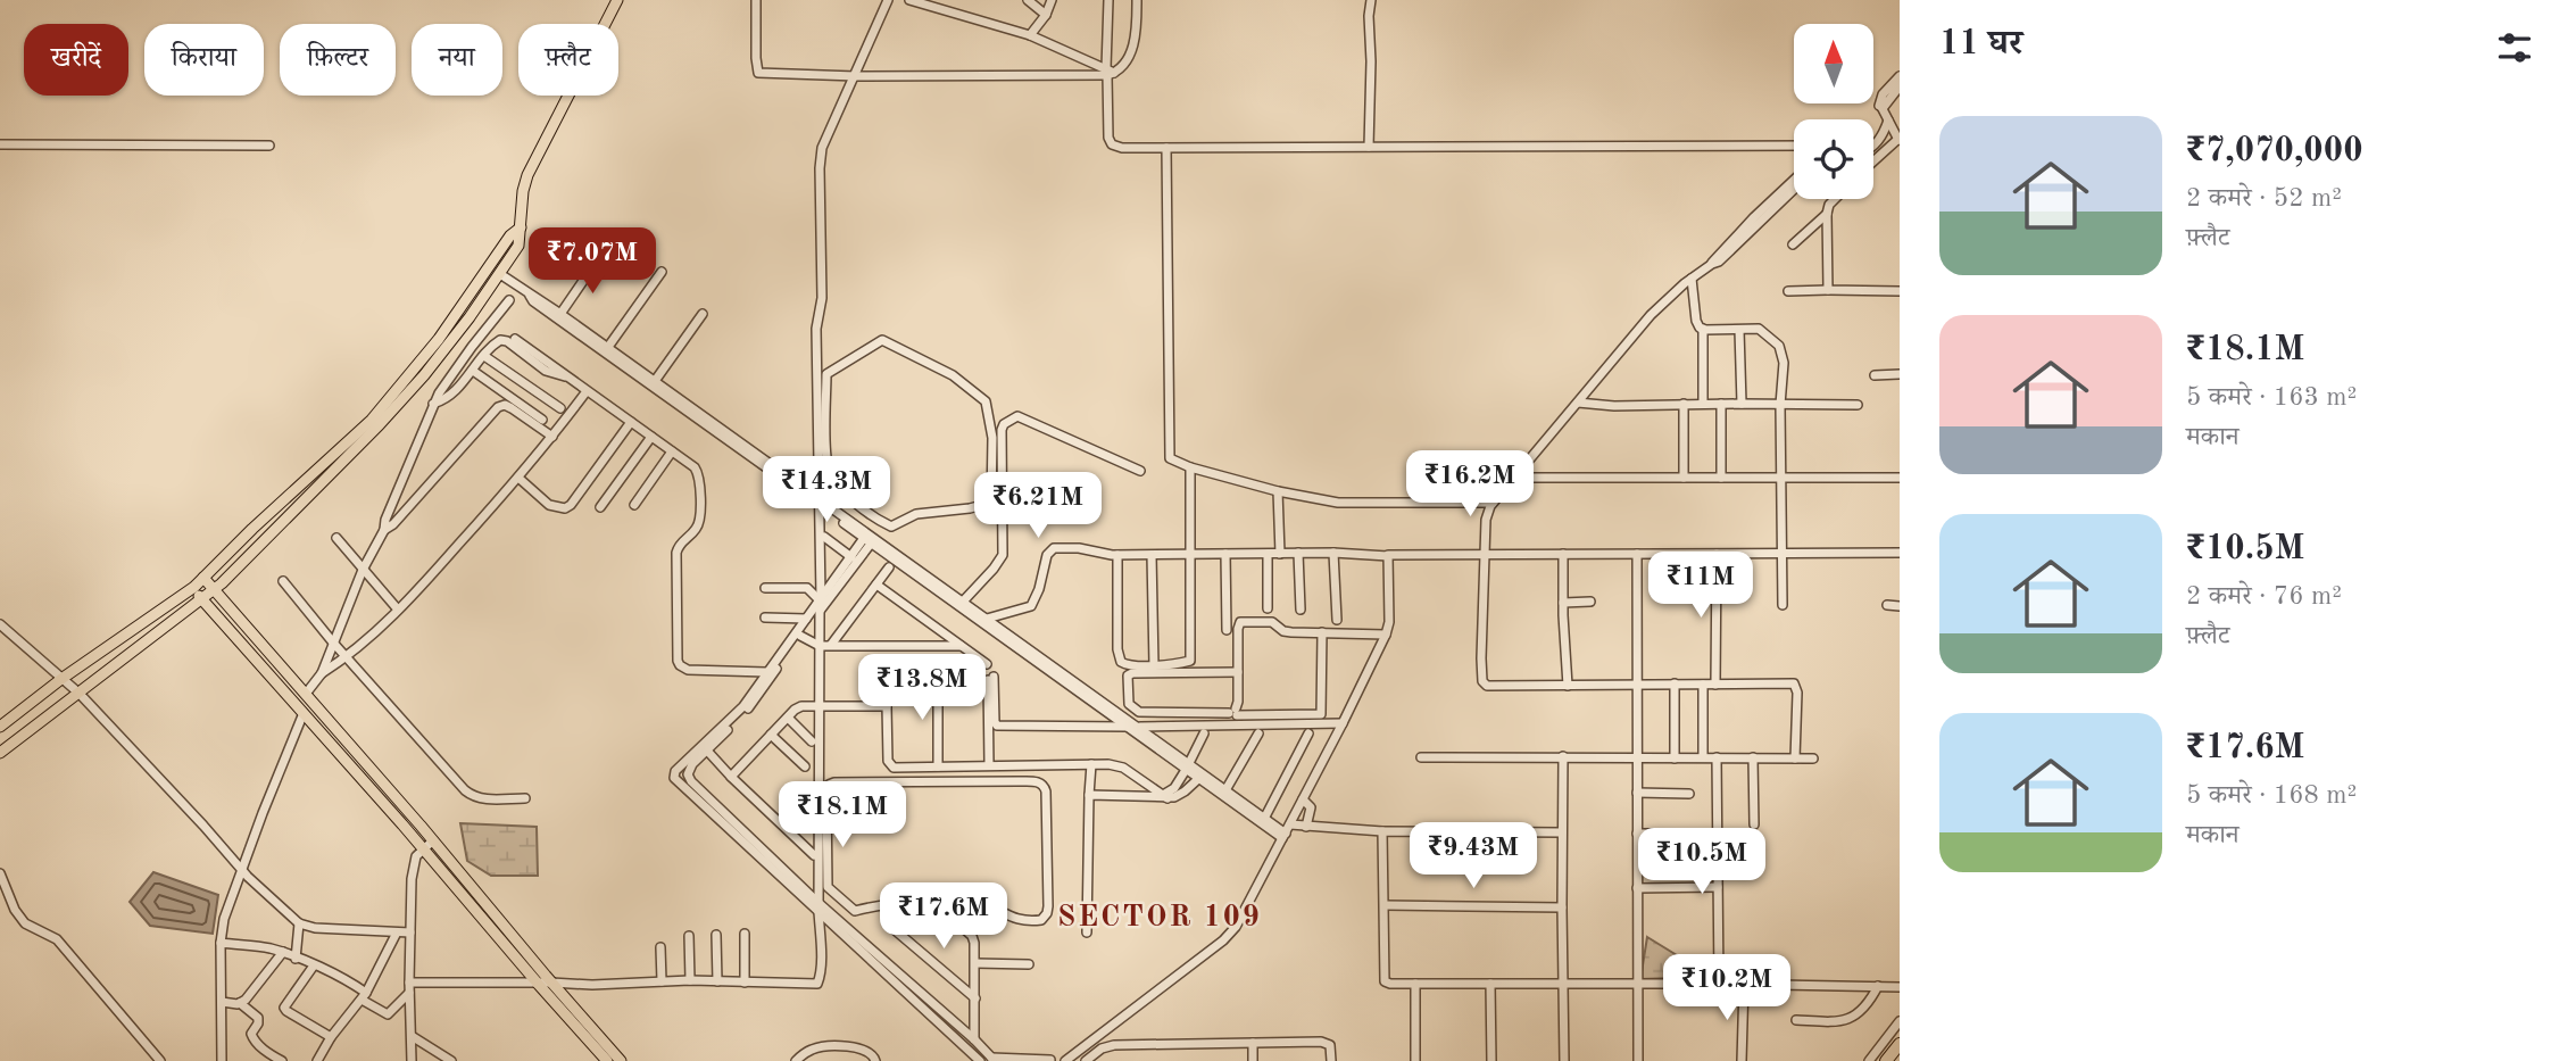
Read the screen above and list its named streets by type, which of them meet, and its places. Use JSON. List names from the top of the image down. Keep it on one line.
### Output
{"districts":["SECTOR 109"],"north":"top","page":{"heading":"11 घर","chip":["खरीदें","किराया","फ़िल्टर","नया","फ़्लैट"],"list":[{"name":"₹7,070,000","note":"2 कमरे · 52 m² · फ़्लैट"},{"name":"₹18.1M","note":"5 कमरे · 163 m² · मकान"},{"name":"₹10.5M","note":"2 कमरे · 76 m² · फ़्लैट"},{"name":"₹17.6M","note":"5 कमरे · 168 m² · मकान"}],"price":["₹7.07M","₹16.2M","₹14.3M","₹6.21M","₹11M","₹13.8M","₹18.1M","₹9.43M","₹10.5M","₹17.6M","₹10.2M"]}}
